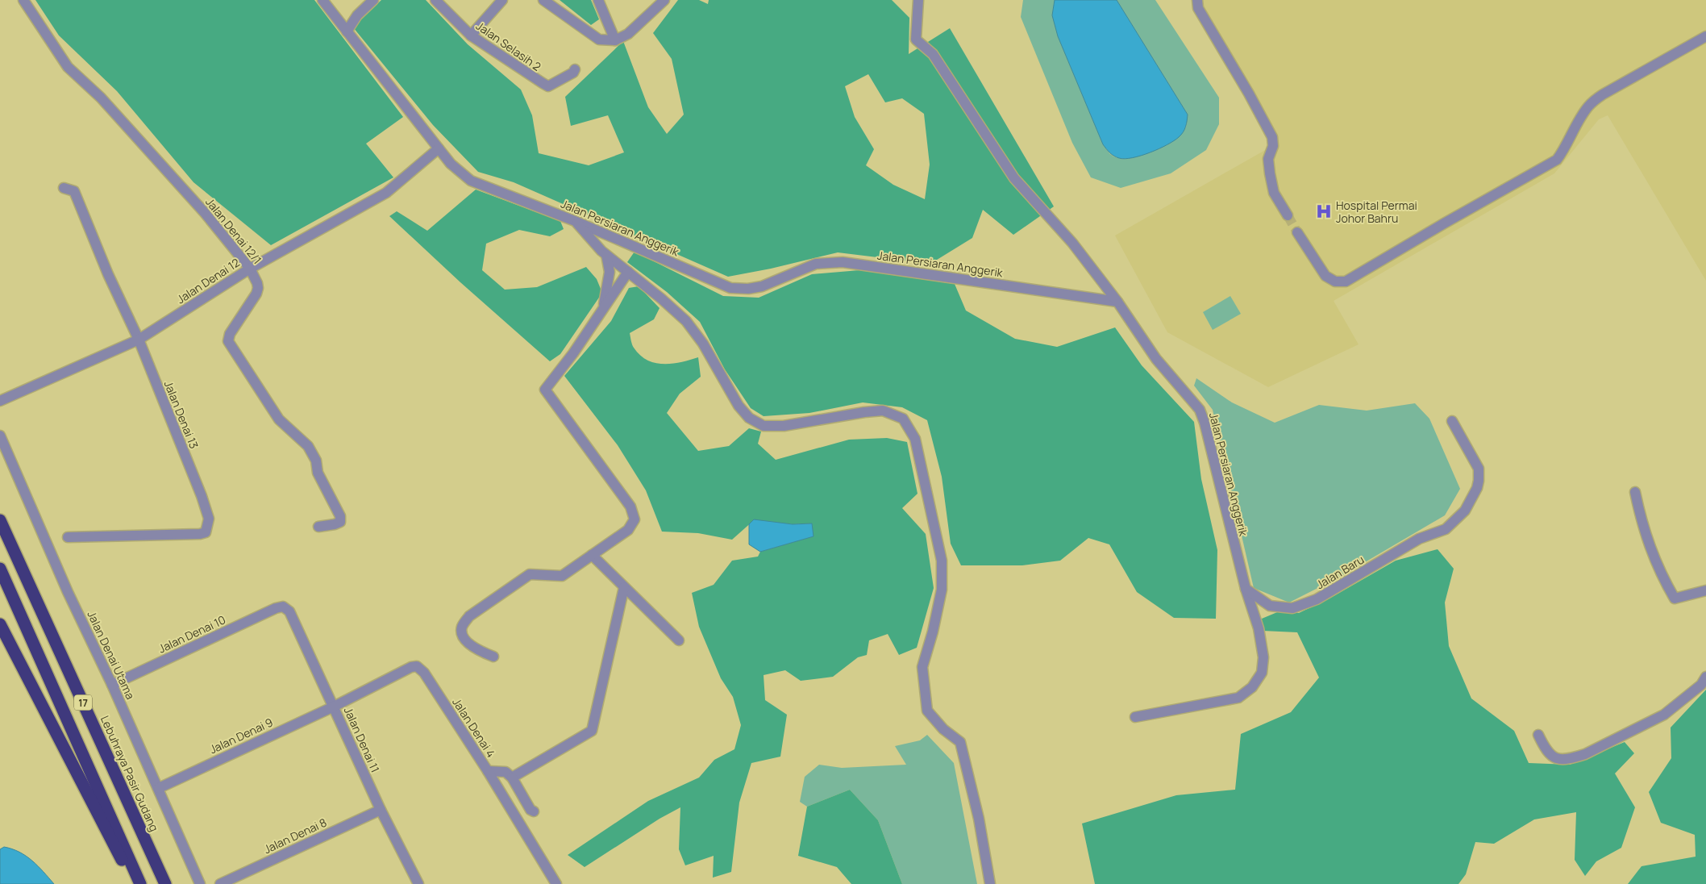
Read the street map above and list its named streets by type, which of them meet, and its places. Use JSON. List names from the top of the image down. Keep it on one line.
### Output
{"streets":{"highway":["17","Lebuhraya Pasir Gudang"],"street":["Jalan Selasih 2","Jalan Persiaran Anggerik","Jalan Denai 12/1","Jalan Denai 12","Jalan Denai 13","Jalan Baru","Jalan Denai 10","Jalan Denai Utama","Jalan Denai 4","Jalan Denai 9","Jalan Denai 11","Jalan Denai 8"]},"crossings":[["Jalan Persiaran Anggerik","Jalan Denai 12"],["Jalan Persiaran Anggerik","Jalan Baru"],["Jalan Denai 12/1","Jalan Denai 12"],["Jalan Denai 12","Jalan Denai 13"],["Jalan Denai 10","Jalan Denai Utama"],["Jalan Denai 10","Jalan Denai 11"],["Jalan Denai Utama","Jalan Denai 9"],["Jalan Denai 4","Jalan Denai 9"],["Jalan Denai 4","Jalan Denai 11"],["Jalan Denai 9","Jalan Denai 11"],["Jalan Denai 11","Jalan Denai 8"]],"places":{"hospital":["Hospital Permai Johor Bahru"]}}
